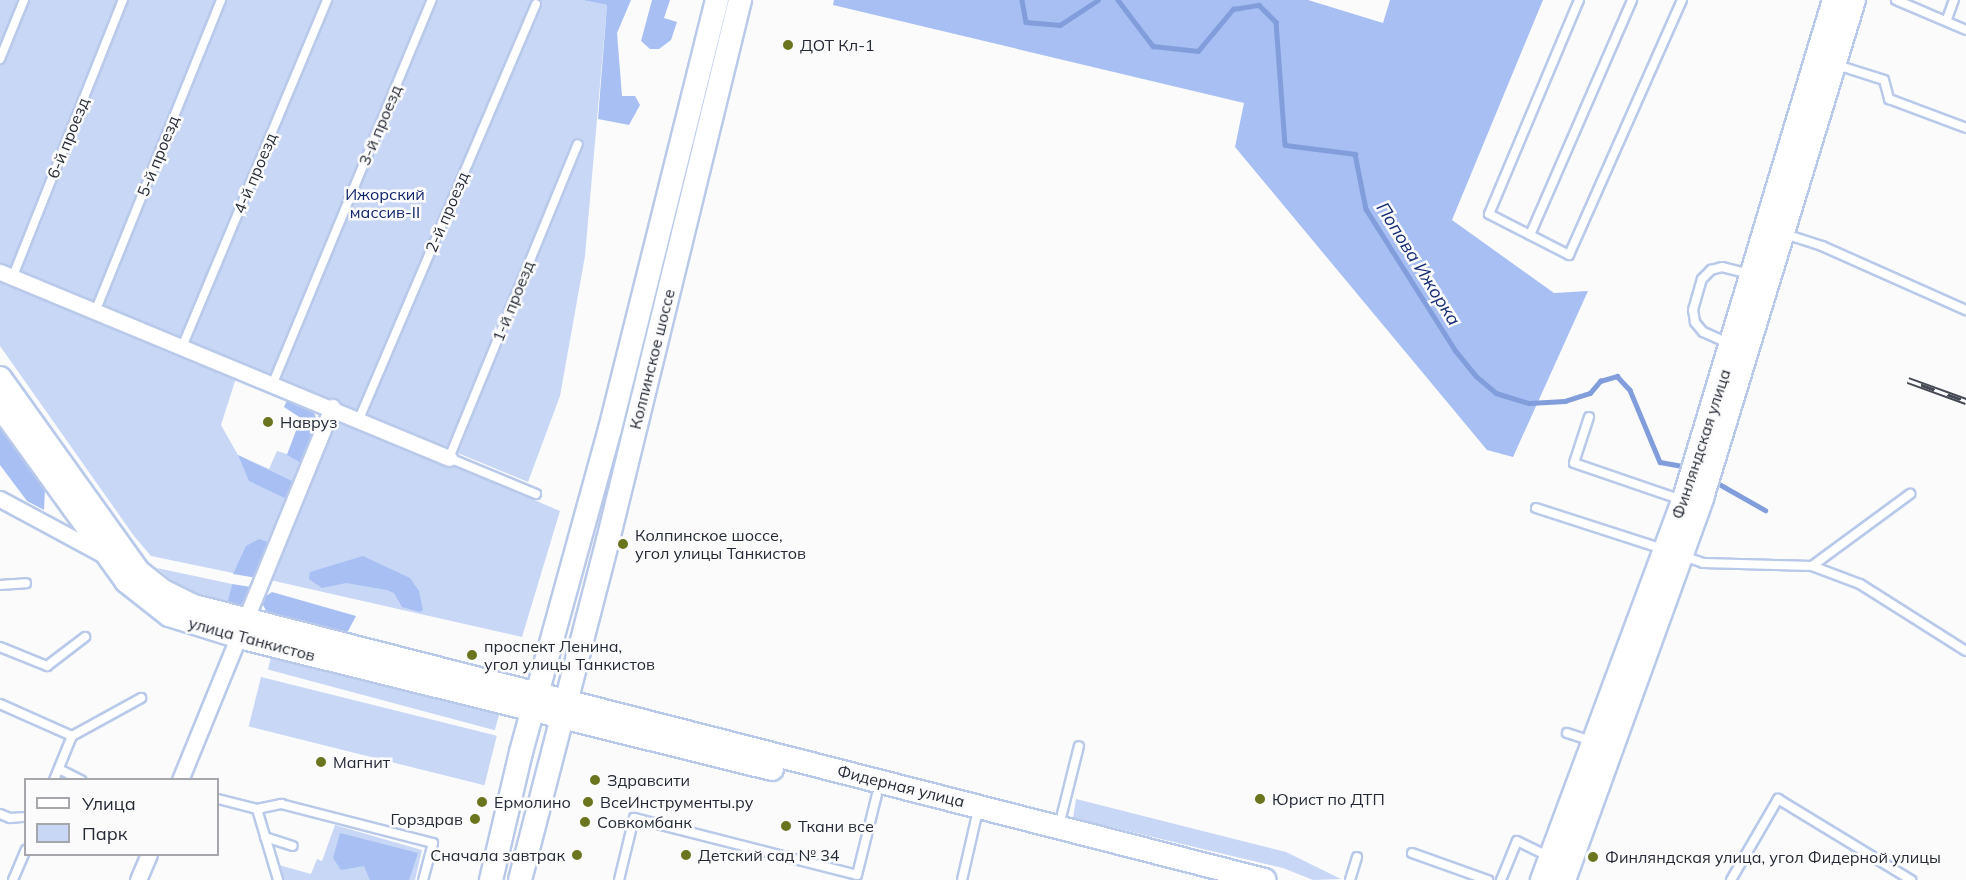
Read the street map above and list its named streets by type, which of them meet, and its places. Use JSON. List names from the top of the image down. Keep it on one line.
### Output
{"streets":{"main road":["Колпинское шоссе","Финляндская улица","улица Танкистов","Фидерная улица"],"lane":["3-й проезд","6-й проезд","5-й проезд","4-й проезд","2-й проезд","1-й проезд"]},"crossings":[["Колпинское шоссе","улица Танкистов"],["Колпинское шоссе","Фидерная улица"],["улица Танкистов","Фидерная улица"]],"water":["Попова Ижорка"],"parks":["Ижорский массив-II"],"places":["ДОТ Кл-1","Навруз","Колпинское шоссе, угол улицы Танкистов","проспект Ленина, угол улицы Танкистов","Магнит","Здравсити","Юрист по ДТП","Ермолино","ВсеИнструменты.ру","Горздрав","Совкомбанк","Ткани все","Сначала завтрак","Детский сад № 34","Финляндская улица, угол Фидерной улицы"],"legend":["Улица","Парк"]}
